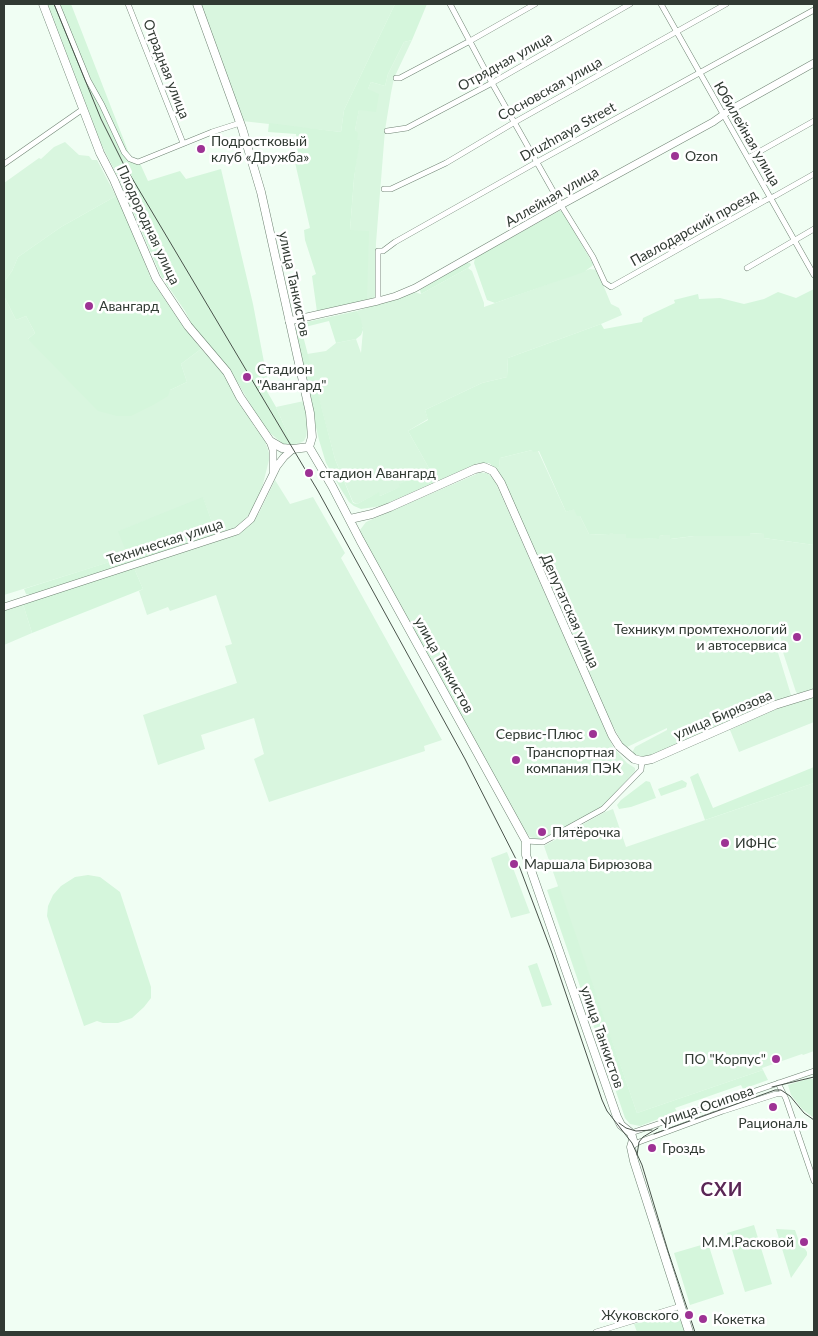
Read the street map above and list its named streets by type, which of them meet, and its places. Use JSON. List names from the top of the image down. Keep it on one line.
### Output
{"streets":{"main road":["Плодородная улица","улица Танкистов","Депутатская улица","улица Бирюзова"],"street":["Отрядная улица","Отрадная улица","Сосновская улица","Druzhnaya Street","Юбилейная улица","Аллейная улица","Павлодарский проезд","Техническая улица","улица Осипова"]},"crossings":[["Сосновская улица","Юбилейная улица"],["Druzhnaya Street","Юбилейная улица"],["Druzhnaya Street","Аллейная улица"],["Юбилейная улица","Аллейная улица"],["Юбилейная улица","Павлодарский проезд"],["Аллейная улица","Павлодарский проезд"],["Аллейная улица","улица Танкистов"],["улица Танкистов","Депутатская улица"],["улица Танкистов","улица Осипова"],["Депутатская улица","улица Бирюзова"]],"districts":["СХИ"],"places":["Подростковый клуб «Дружба»","Ozon","Авангард","Стадион \"Авангард\"","стадион Авангард","Техникум промтехнологий и автосервиса","Сервис-Плюс","Транспортная компания ПЭК","Пятёрочка","ИФНС","Маршала Бирюзова","ПО \"Корпус\"","Рациональ","Гроздь","М.М.Расковой","Жуковского","Кокетка"]}
